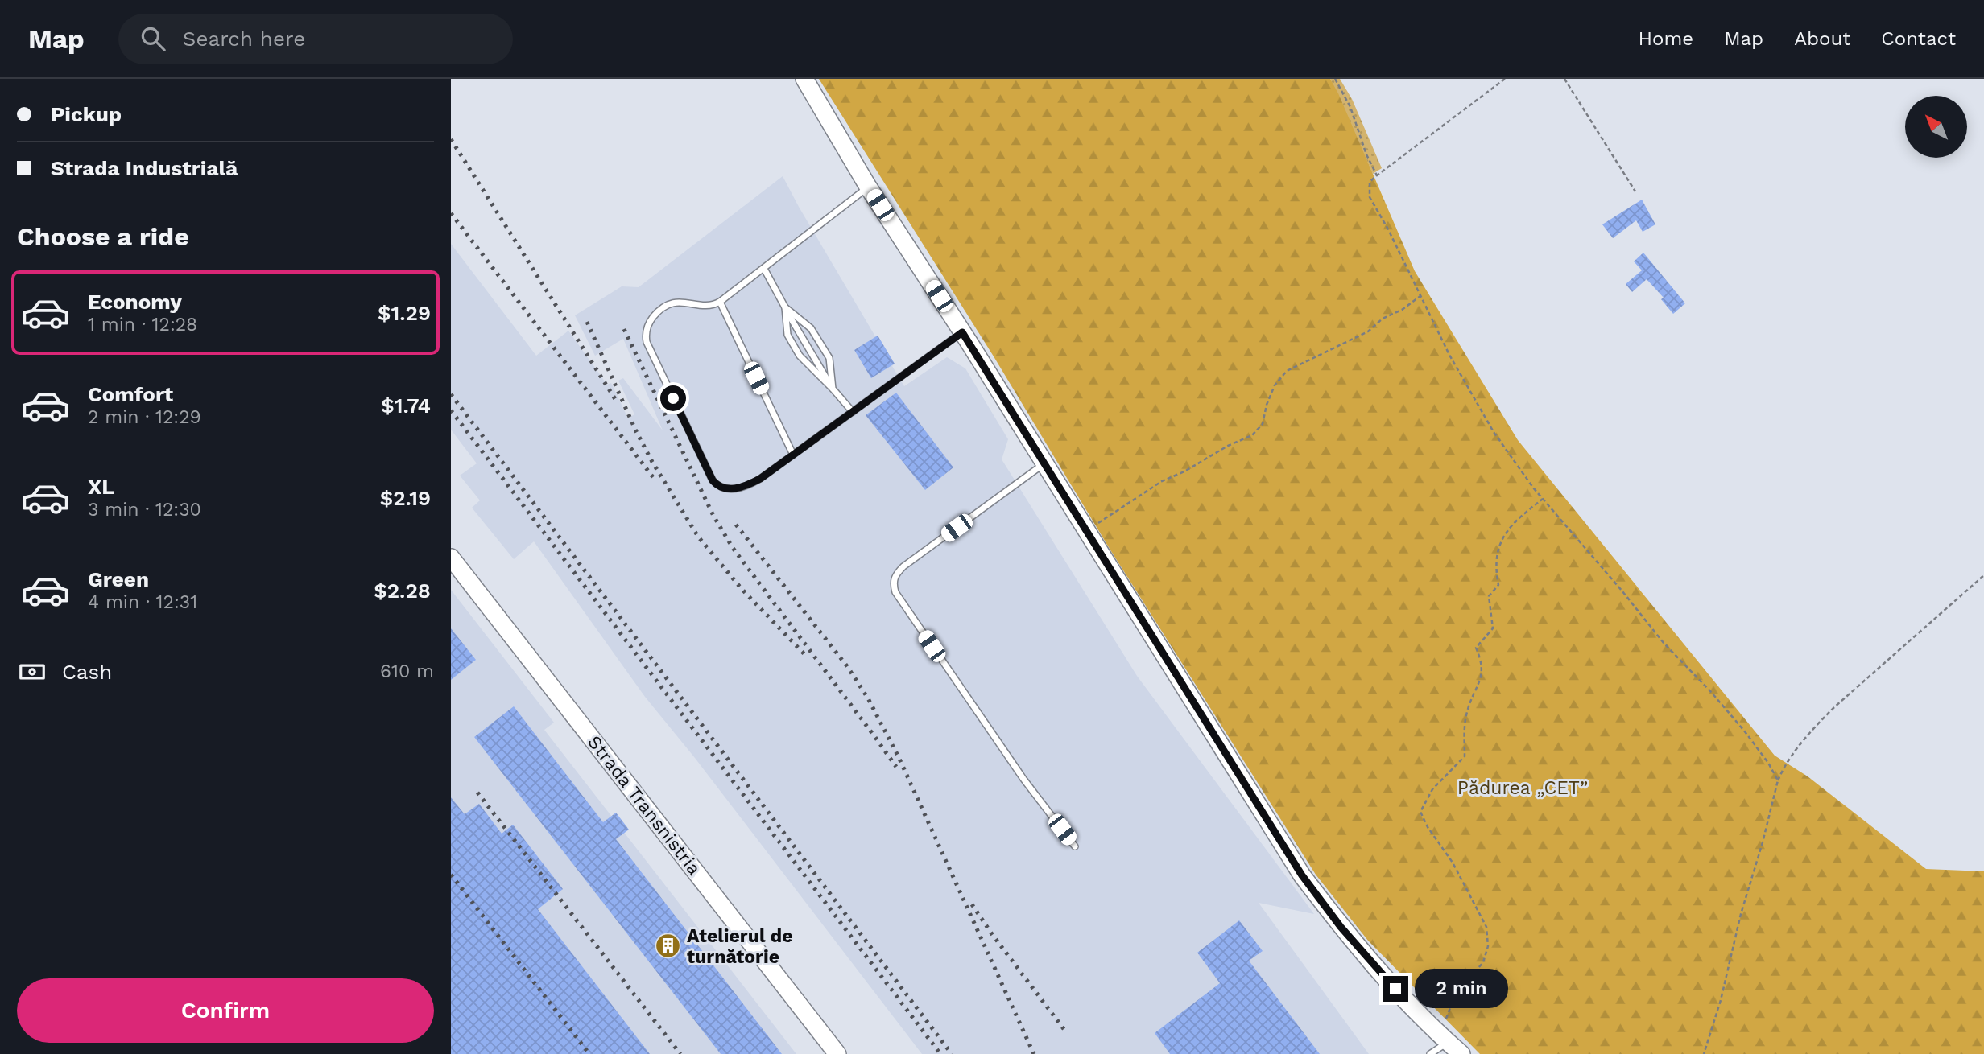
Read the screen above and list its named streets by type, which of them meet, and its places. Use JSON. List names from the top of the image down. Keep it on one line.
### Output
{"streets":{"street":["Strada Transnistria"]},"parks":["Pădurea „CET”"],"places":{"building":["Atelierul de turnătorie"]},"north":"top left","page":{"header":"Map","search":"Search here","nav":["Home","Map","About","Contact"],"banner":["Pickup","Strada Industrială"],"heading":"Choose a ride","list":[{"name":"Economy","note":"1 min · 12:28","value":"$1.29"},{"name":"Comfort","note":"2 min · 12:29","value":"$1.74"},{"name":"XL","note":"3 min · 12:30","value":"$2.19"},{"name":"Green","note":"4 min · 12:31","value":"$2.28"}],"pay":["Cash","610 m"],"buttons":"Confirm","bubble":"2 min"}}
